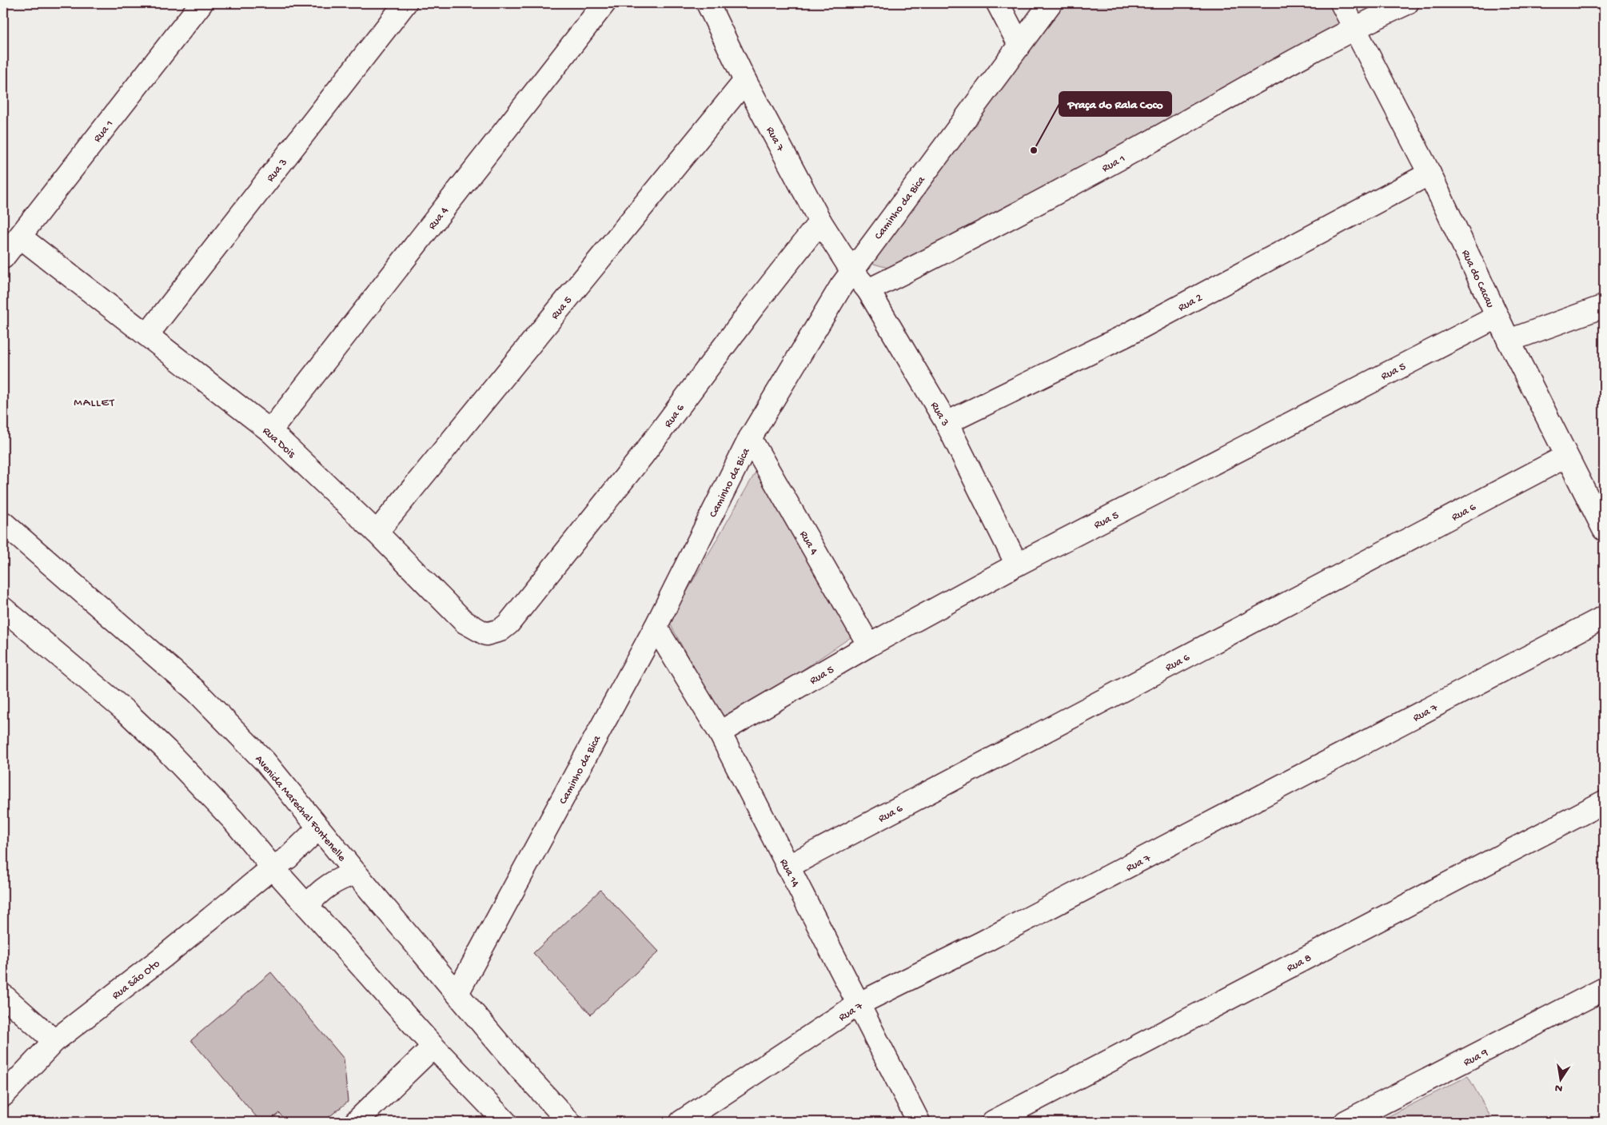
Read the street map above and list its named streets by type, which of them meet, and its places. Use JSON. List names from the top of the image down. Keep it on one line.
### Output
{"streets":{"street":["Rua 1","Rua 7","Rua 3","Caminho da Bica","Rua 4","Rua do Cacau","Rua 2","Rua 5","Rua 6","Rua Dois","Avenida Marechal Fontenelle","Rua 14","Rua 8","Rua São Oto","Rua 9"]},"crossings":[["Rua 1","Rua 3"],["Rua 1","Rua do Cacau"],["Rua 1","Rua Dois"],["Rua 7","Rua 3"],["Rua 7","Caminho da Bica"],["Rua 7","Rua 5"],["Rua 7","Rua 6"],["Rua 7","Rua 14"],["Rua 3","Caminho da Bica"],["Rua 3","Rua 2"],["Rua 3","Rua 5"],["Rua 3","Rua Dois"],["Caminho da Bica","Rua 4"],["Caminho da Bica","Avenida Marechal Fontenelle"],["Caminho da Bica","Rua 14"],["Rua 4","Rua 5"],["Rua 4","Rua Dois"],["Rua do Cacau","Rua 2"],["Rua do Cacau","Rua 5"],["Rua do Cacau","Rua 6"],["Rua 5","Rua Dois"],["Rua 5","Rua 14"],["Rua 6","Rua Dois"],["Rua 6","Rua 14"],["Avenida Marechal Fontenelle","Rua São Oto"]],"districts":["MALLET"],"places":["Praça do Rala Coco"],"north":"bottom"}
